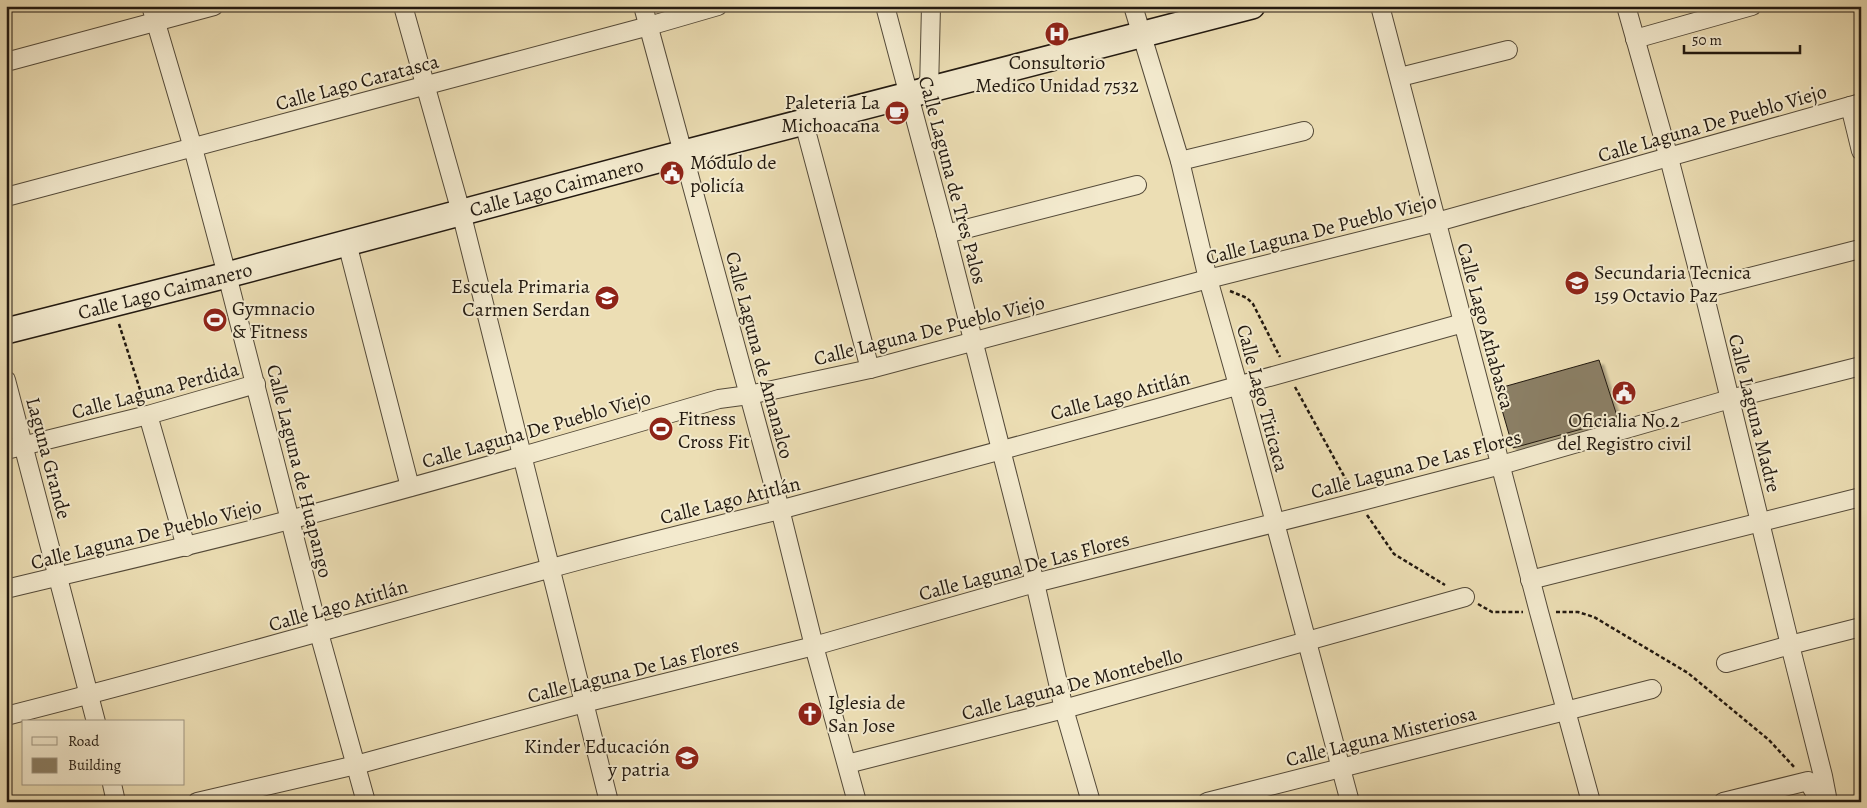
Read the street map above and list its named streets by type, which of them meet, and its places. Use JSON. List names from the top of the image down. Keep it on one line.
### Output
{"streets":{"street":["Calle Lago Caratasca","Calle Laguna De Pueblo Viejo","Calle Laguna de Tres Palos","Calle Lago Caimanero","Calle Lago Athabasca","Calle Laguna de Amanalco","Calle Laguna Perdida","Calle Lago Atitlán","Calle Lago Titicaca","Calle Laguna Madre","Laguna Grande","Calle Laguna De Las Flores","Calle Laguna de Huapango","Calle Laguna De Montebello","Calle Laguna Misteriosa"]},"crossings":[["Calle Lago Caratasca","Calle Laguna de Amanalco"],["Calle Lago Caratasca","Calle Laguna de Huapango"],["Calle Laguna De Pueblo Viejo","Calle Laguna de Tres Palos"],["Calle Laguna De Pueblo Viejo","Calle Lago Athabasca"],["Calle Laguna De Pueblo Viejo","Calle Laguna de Amanalco"],["Calle Laguna De Pueblo Viejo","Calle Lago Titicaca"],["Calle Laguna De Pueblo Viejo","Calle Laguna Madre"],["Calle Laguna De Pueblo Viejo","Laguna Grande"],["Calle Laguna De Pueblo Viejo","Calle Laguna de Huapango"],["Calle Laguna de Tres Palos","Calle Lago Caimanero"],["Calle Laguna de Tres Palos","Calle Lago Atitlán"],["Calle Laguna de Tres Palos","Calle Laguna De Las Flores"],["Calle Laguna de Tres Palos","Calle Laguna De Montebello"],["Calle Lago Caimanero","Calle Laguna de Amanalco"],["Calle Lago Caimanero","Calle Lago Titicaca"],["Calle Lago Caimanero","Calle Laguna de Huapango"],["Calle Lago Athabasca","Calle Lago Atitlán"],["Calle Lago Athabasca","Calle Laguna De Las Flores"],["Calle Lago Athabasca","Calle Laguna Misteriosa"],["Calle Laguna de Amanalco","Calle Lago Atitlán"],["Calle Laguna de Amanalco","Calle Laguna De Las Flores"],["Calle Laguna de Amanalco","Calle Laguna De Montebello"],["Calle Laguna Perdida","Laguna Grande"],["Calle Laguna Perdida","Calle Laguna de Huapango"],["Calle Lago Atitlán","Calle Lago Titicaca"],["Calle Lago Atitlán","Laguna Grande"],["Calle Lago Atitlán","Calle Laguna de Huapango"],["Calle Lago Titicaca","Calle Laguna De Las Flores"],["Calle Lago Titicaca","Calle Laguna De Montebello"],["Calle Lago Titicaca","Calle Laguna Misteriosa"],["Calle Laguna Madre","Calle Laguna De Las Flores"],["Calle Laguna De Las Flores","Calle Laguna de Huapango"]],"places":{"hospital":["Consultorio Medico Unidad 7532"],"cafe":["Paleteria La Michoacana"],"public building":["Módulo de policía","Oficialia No.2 del Registro civil"],"school or university":["Secundaria Tecnica 159 Octavio Paz","Escuela Primaria Carmen Serdan","Kinder Educación y patria"],"sports":["Gymnacio & Fitness","Fitness Cross Fit"],"church":["Iglesia de San Jose"]},"legend":["Road","Building"],"scale_bar":"50 m"}
